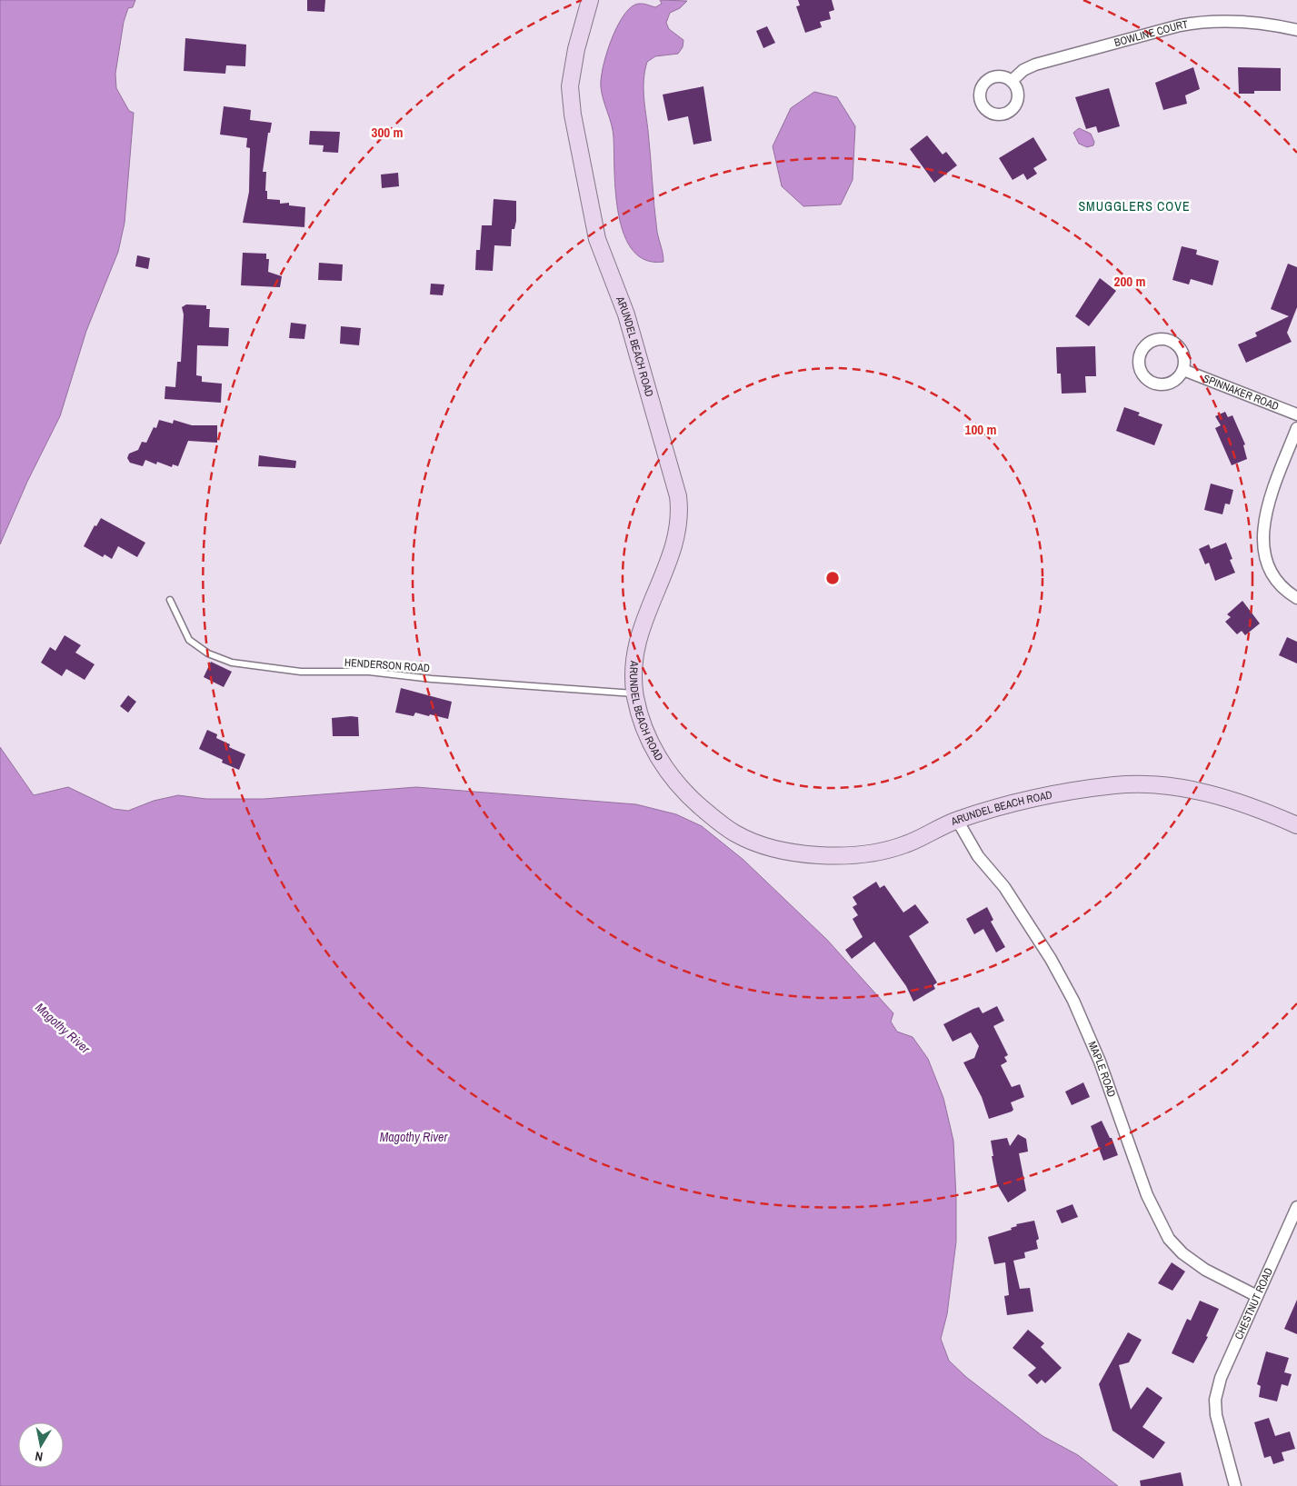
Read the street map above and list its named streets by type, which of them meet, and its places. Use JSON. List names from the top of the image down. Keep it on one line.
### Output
{"streets":{"street":["BOWLINE COURT","ARUNDEL BEACH ROAD","SPINNAKER ROAD","MAPLE ROAD","CHESTNUT ROAD"],"lane":["HENDERSON ROAD"]},"crossings":[["ARUNDEL BEACH ROAD","HENDERSON ROAD"],["ARUNDEL BEACH ROAD","MAPLE ROAD"],["MAPLE ROAD","CHESTNUT ROAD"]],"districts":["SMUGGLERS COVE"],"water":["Magothy River"],"north":"bottom","rings":["300 m","200 m","100 m"]}
